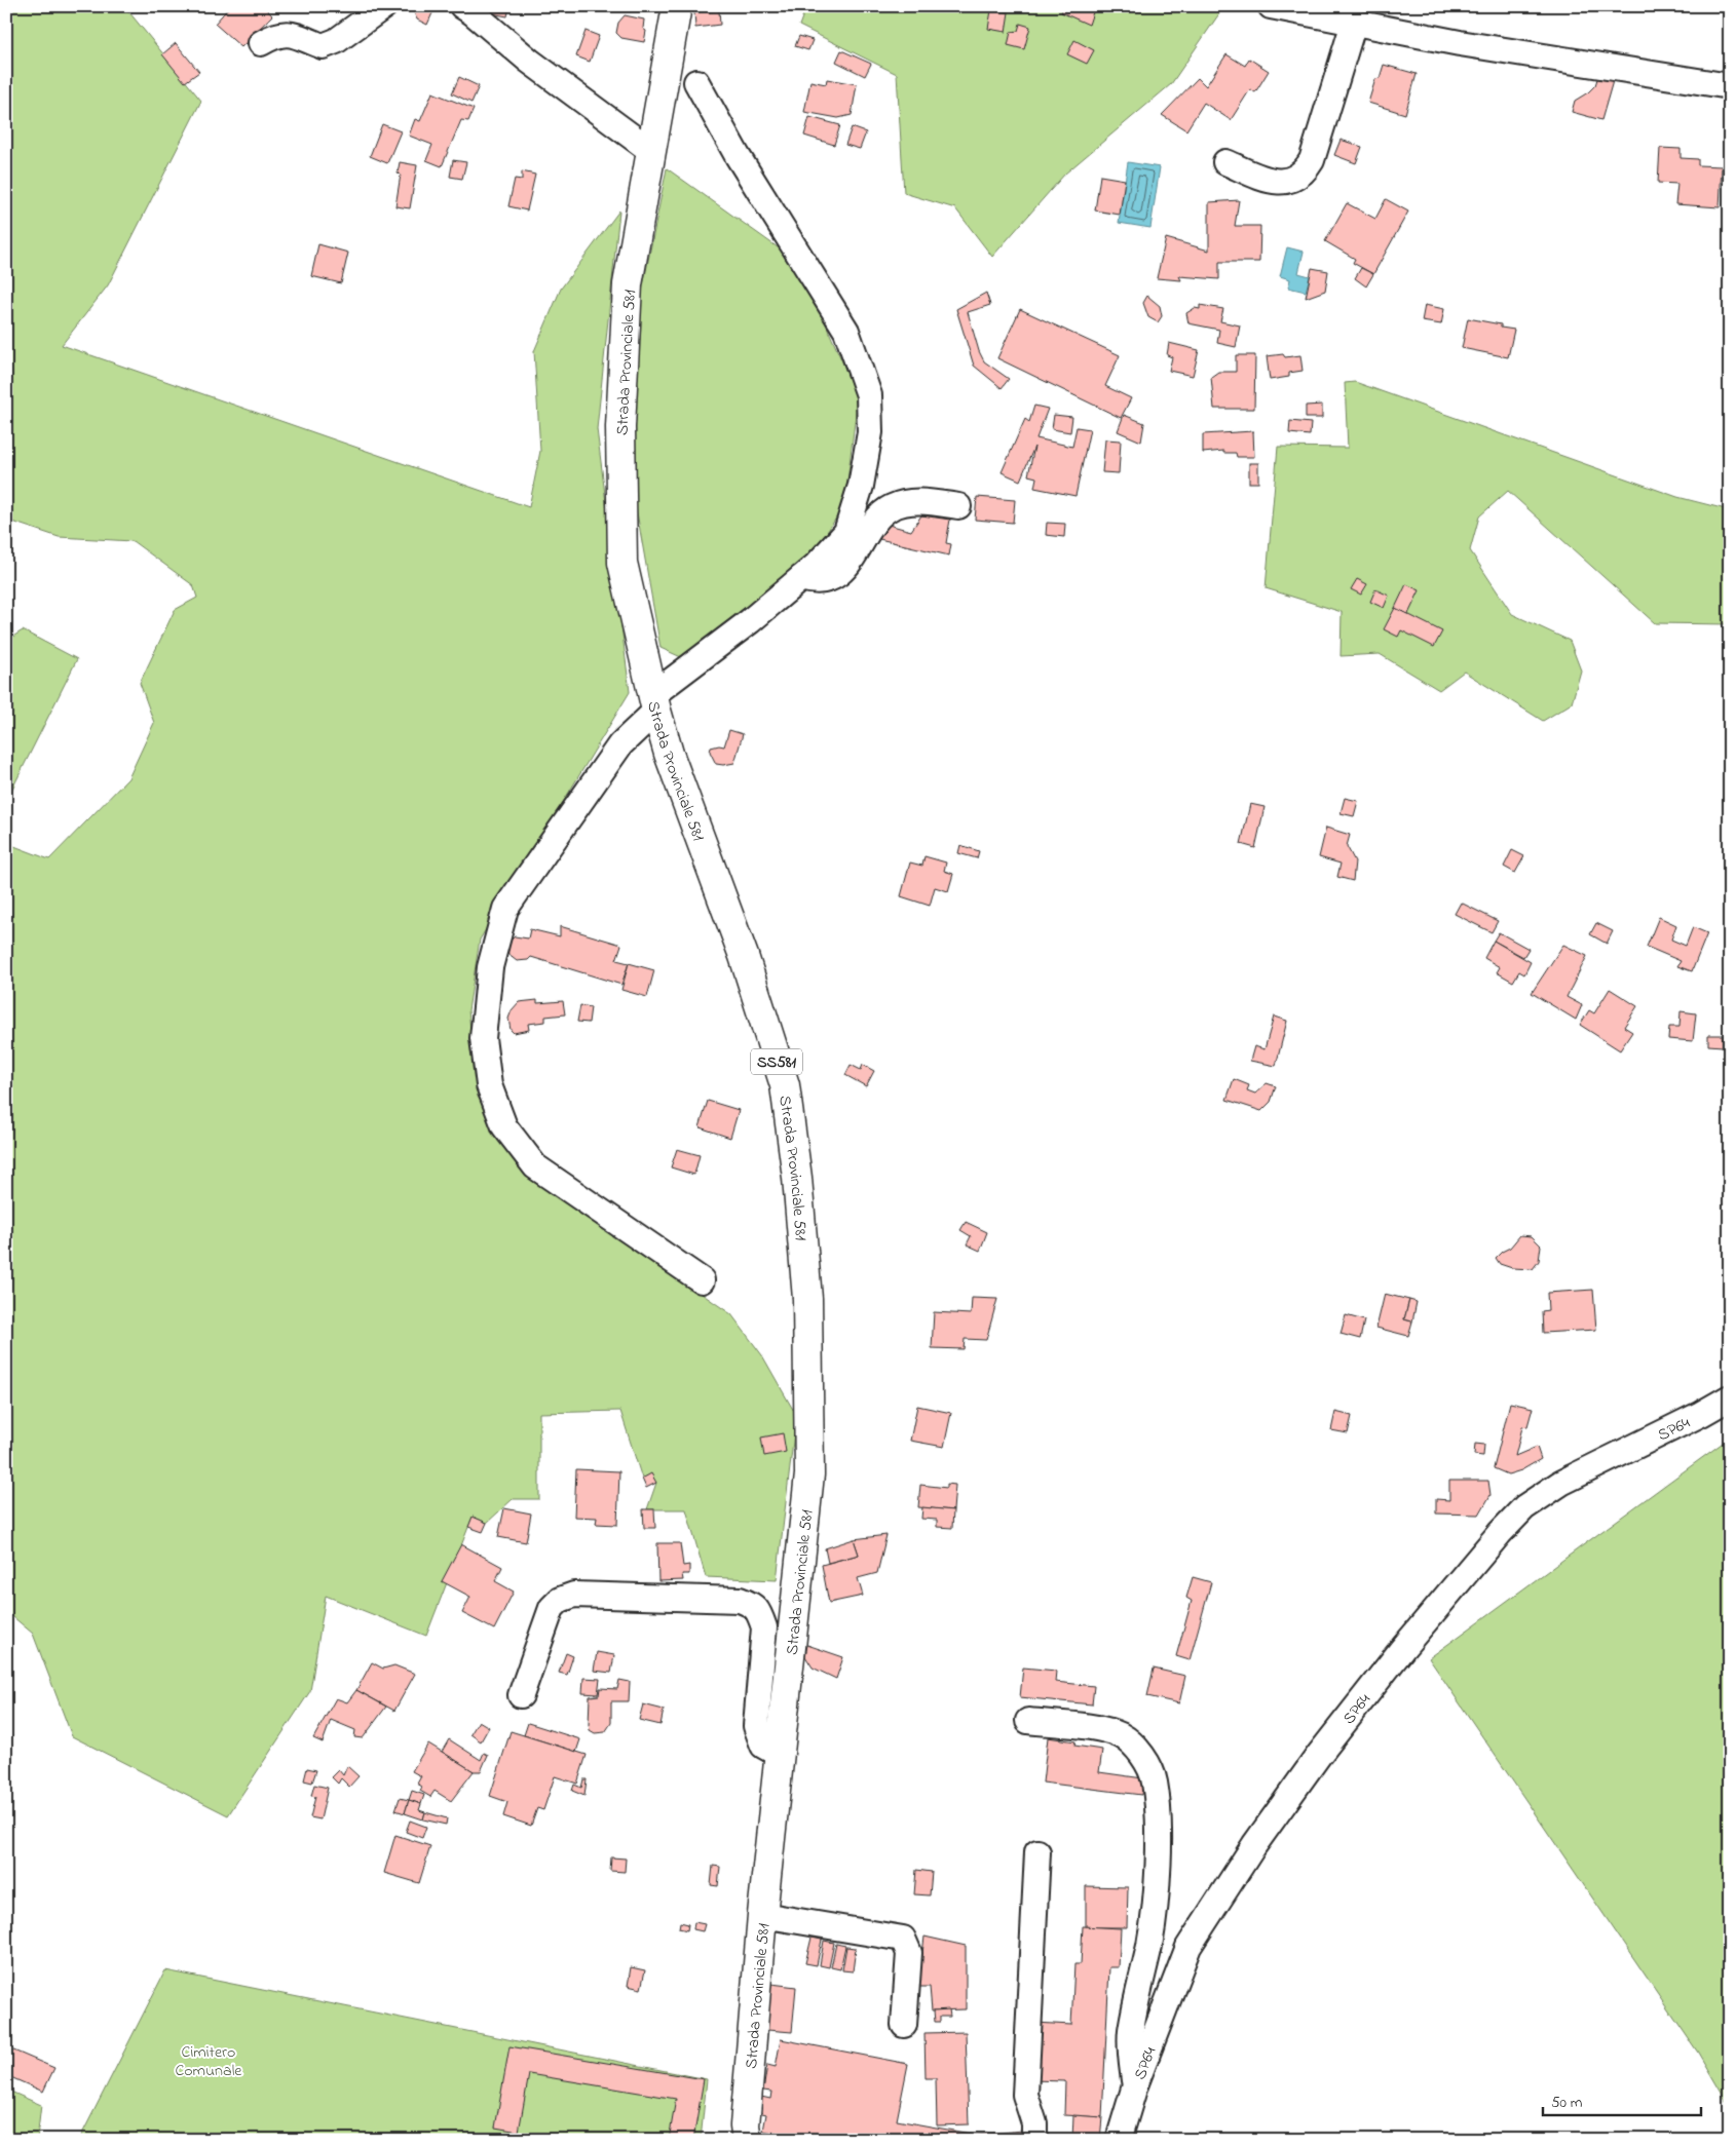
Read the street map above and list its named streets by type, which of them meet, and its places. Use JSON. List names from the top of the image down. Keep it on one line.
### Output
{"streets":{"main road":["Strada Provinciale 581","SS581"],"street":["SP64"]},"parks":["Cimitero Comunale"],"scale_bar":"50 m"}
